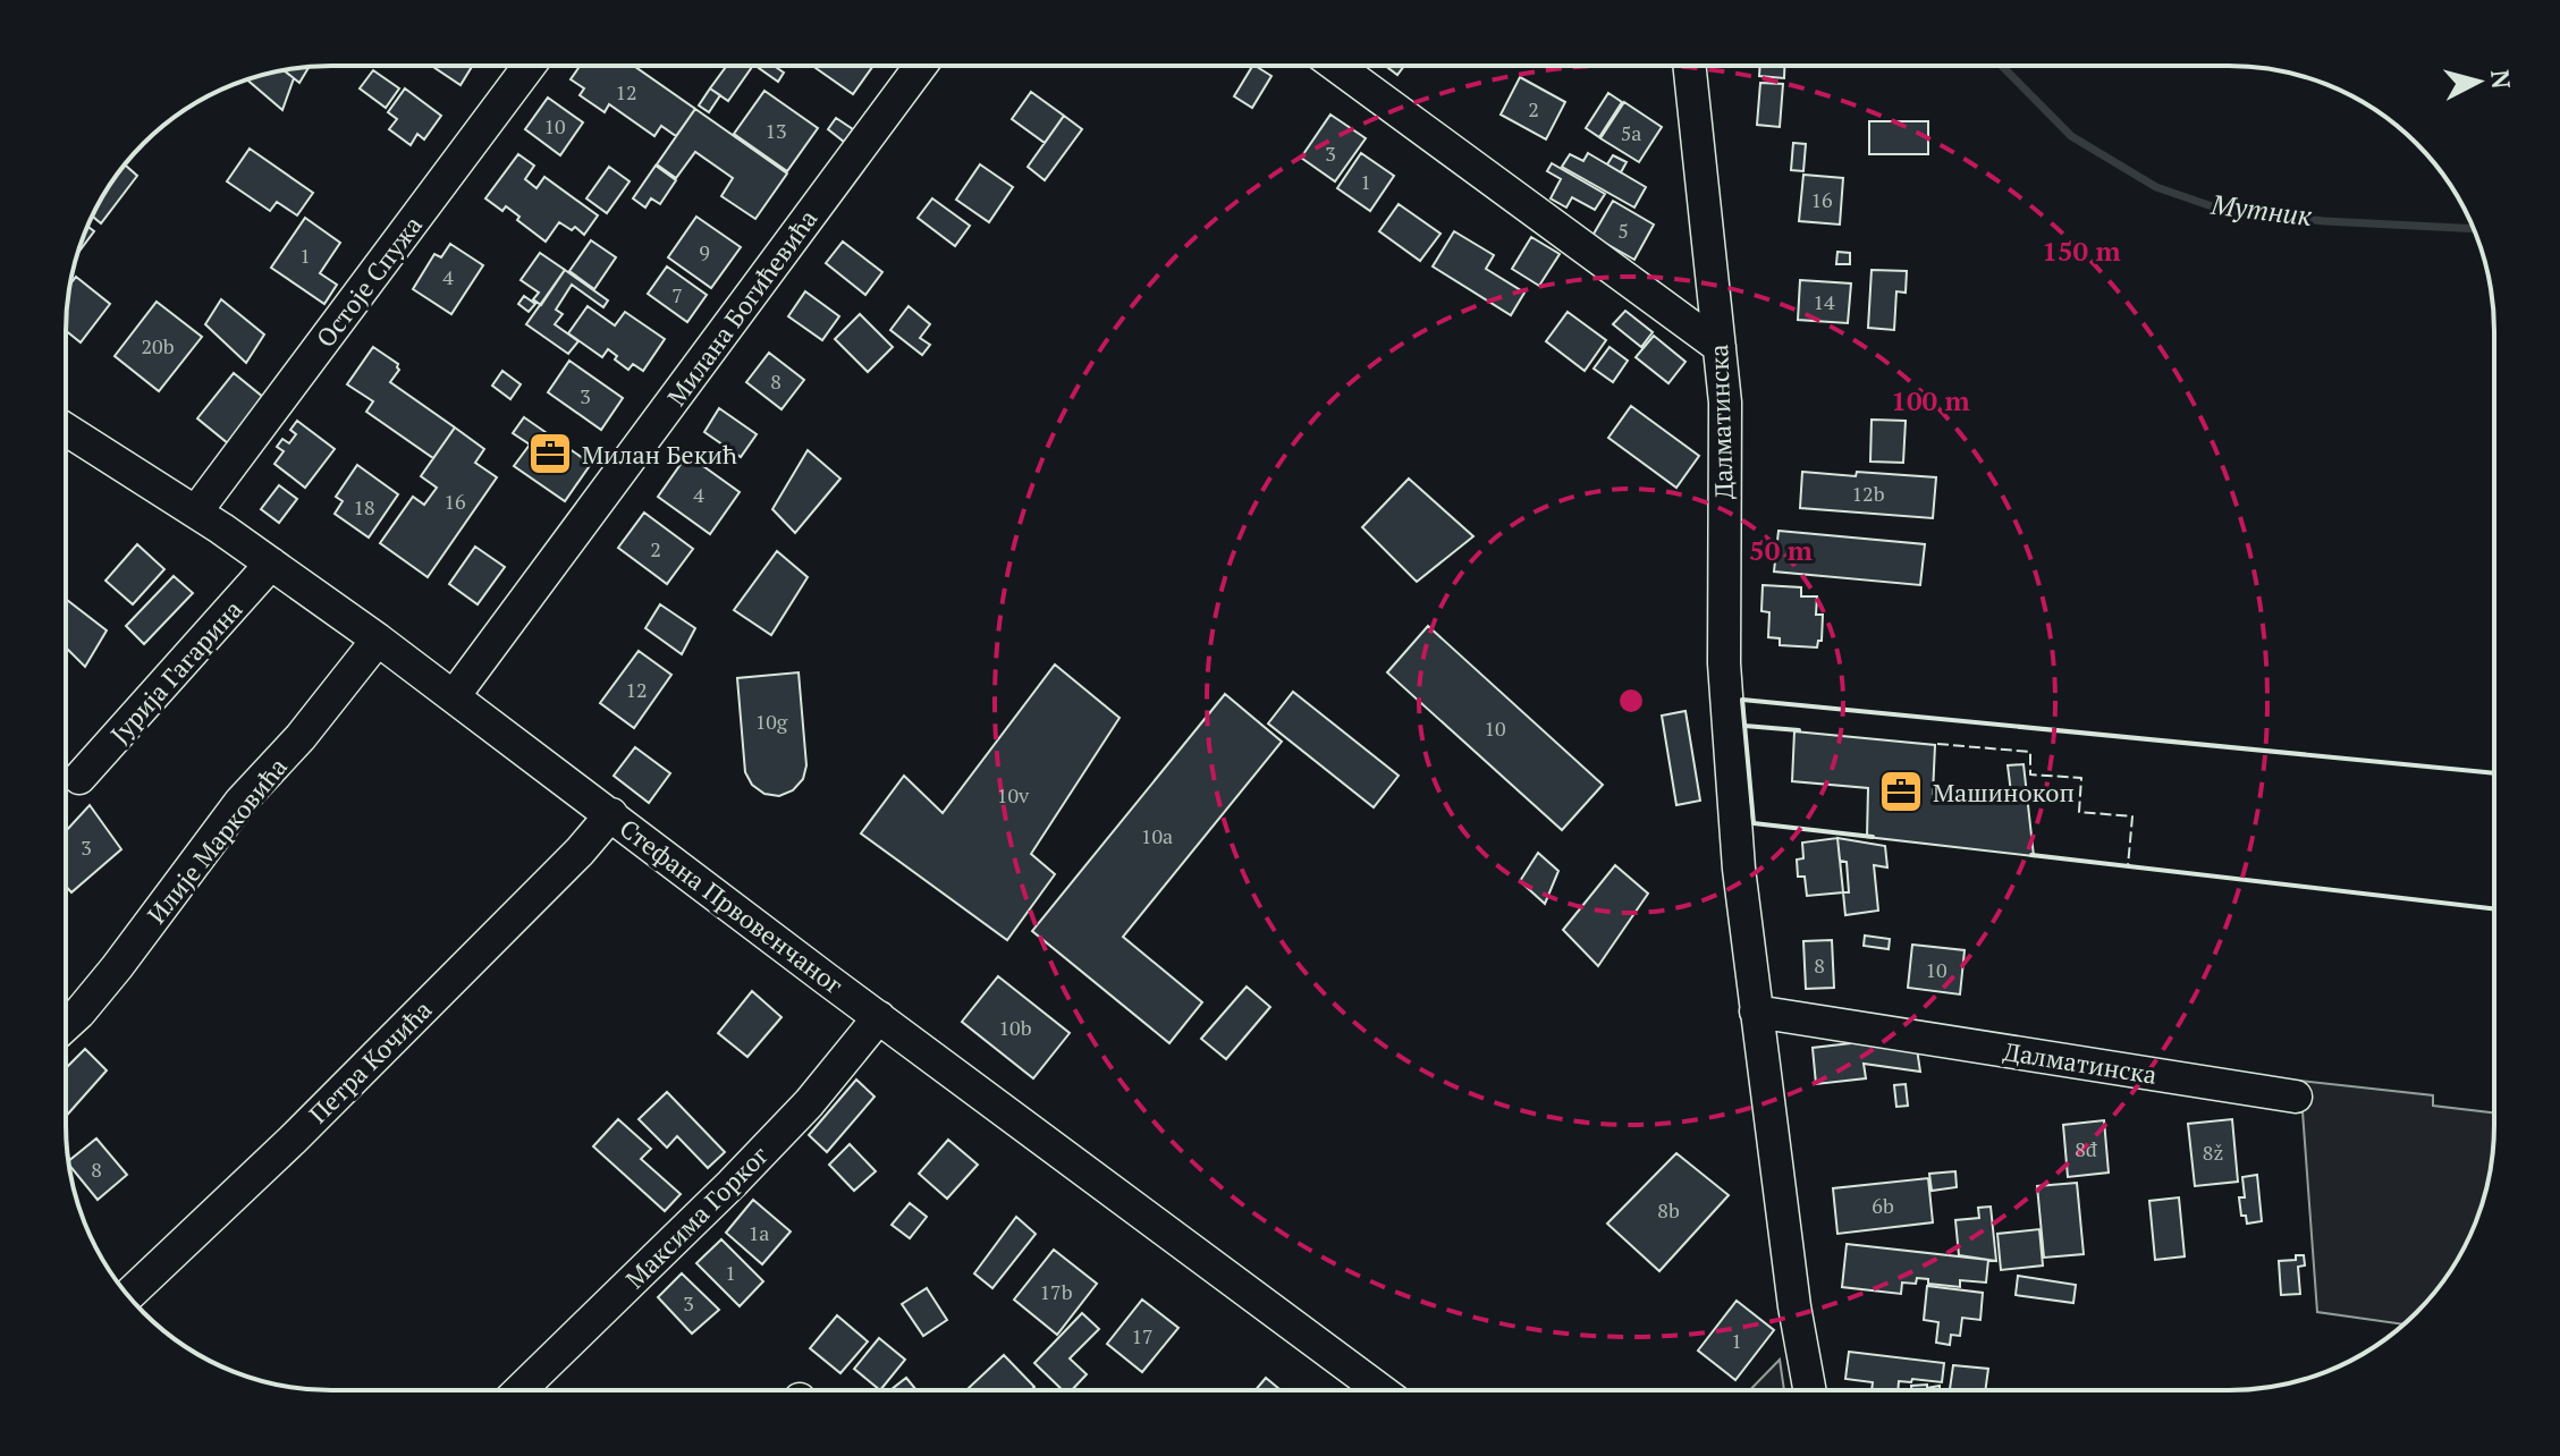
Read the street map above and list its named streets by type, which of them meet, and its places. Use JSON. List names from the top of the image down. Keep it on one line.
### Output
{"streets":{"street":["Остоје Спужа","Милана Богићевића","Далматинска","Јурија Гагарина","Илије Марковића","Стефана Првовенчаног","Петра Кочића","Максима Горког"]},"crossings":[["Остоје Спужа","Стефана Првовенчаног"],["Милана Богићевића","Стефана Првовенчаног"],["Јурија Гагарина","Стефана Првовенчаног"],["Илије Марковића","Стефана Првовенчаног"],["Стефана Првовенчаног","Петра Кочића"],["Стефана Првовенчаног","Максима Горког"]],"water":["Мутник"],"places":{"office":["Милан Бекић","Машинокоп"]},"house_numbers":["12","2","10","13","5a","3","1","16","5","9","1","4","7","14","20b","8","3","12b","4","16","18","2","12","10g","10","10v","10a","3","8","10","10b","8đ","8ž","8","6b","8b","1a","1","17b","3","17","1"],"north":"right","rings":["150 m","100 m","50 m"]}
